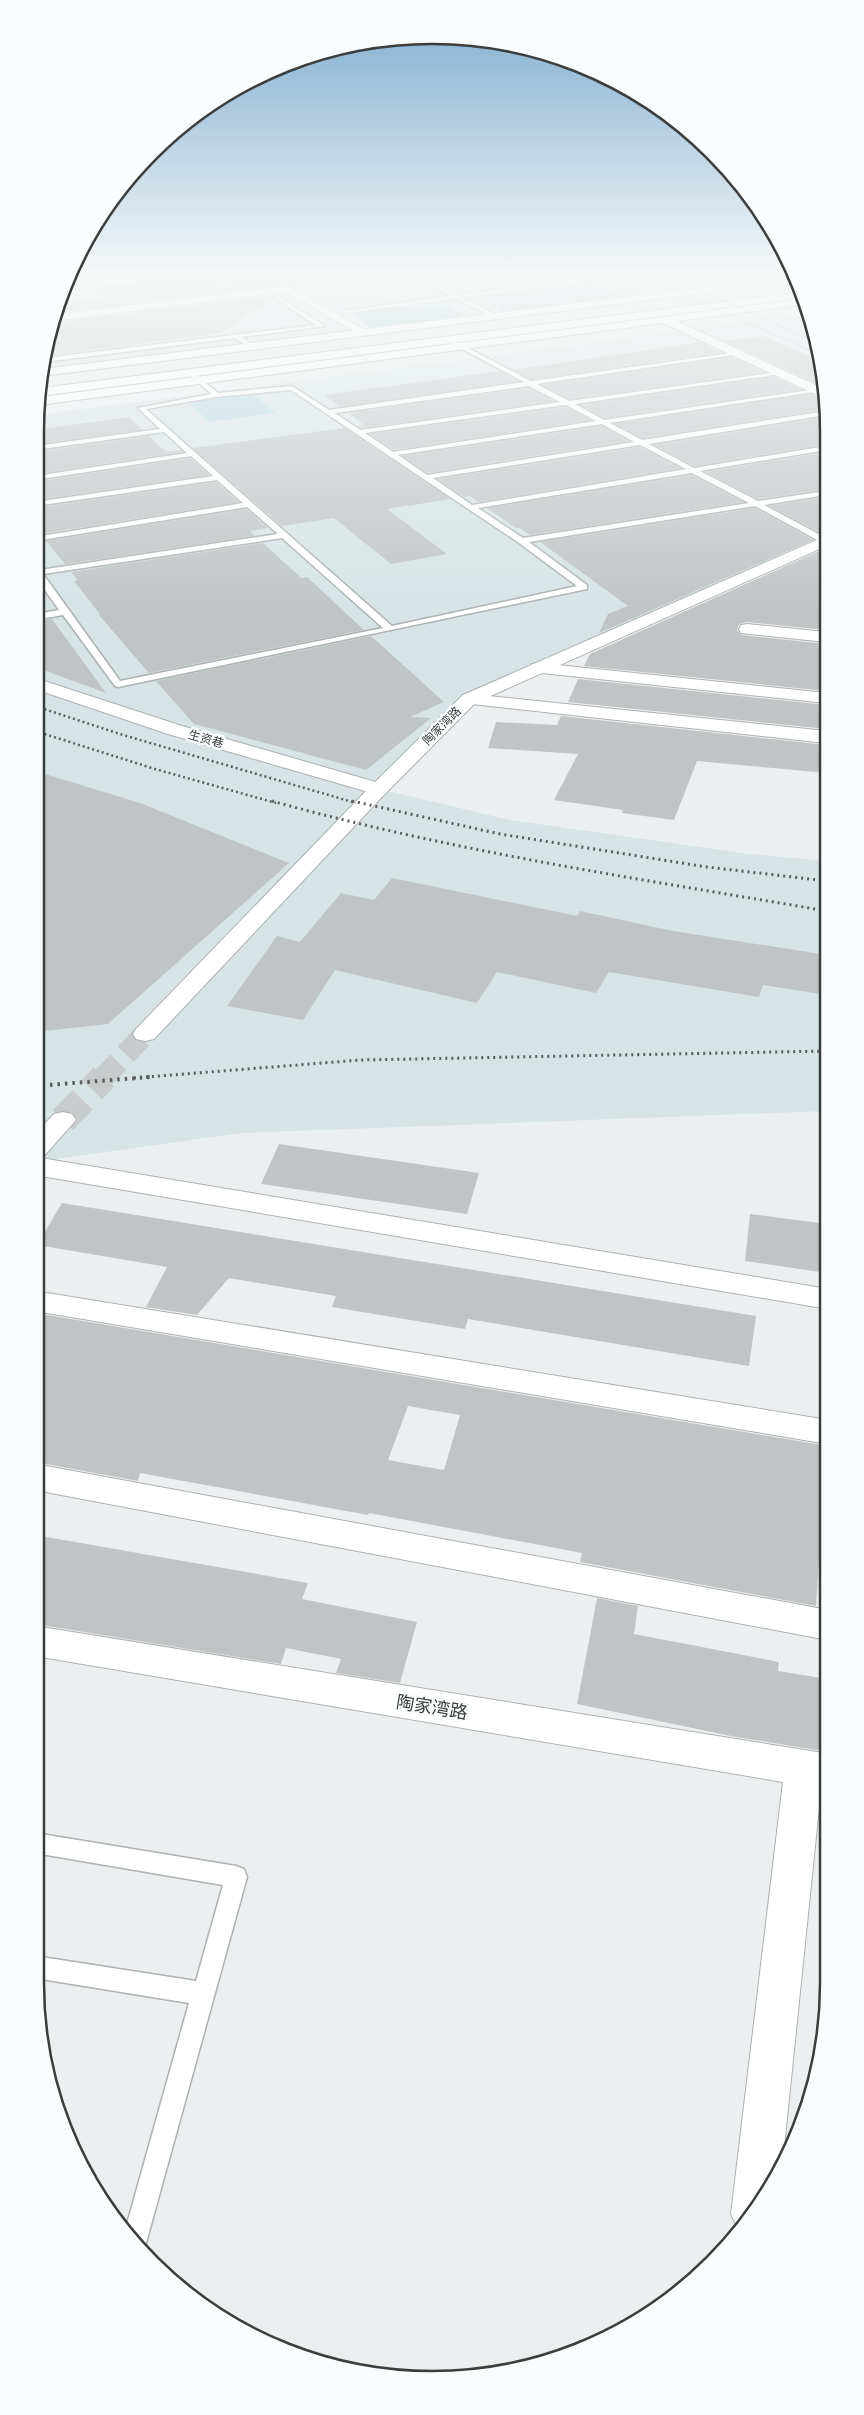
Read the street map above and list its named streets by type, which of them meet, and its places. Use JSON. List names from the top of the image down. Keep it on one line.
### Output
{"streets":{"main road":["陶家湾路","生资巷"]},"crossings":[["陶家湾路","生资巷"]]}
